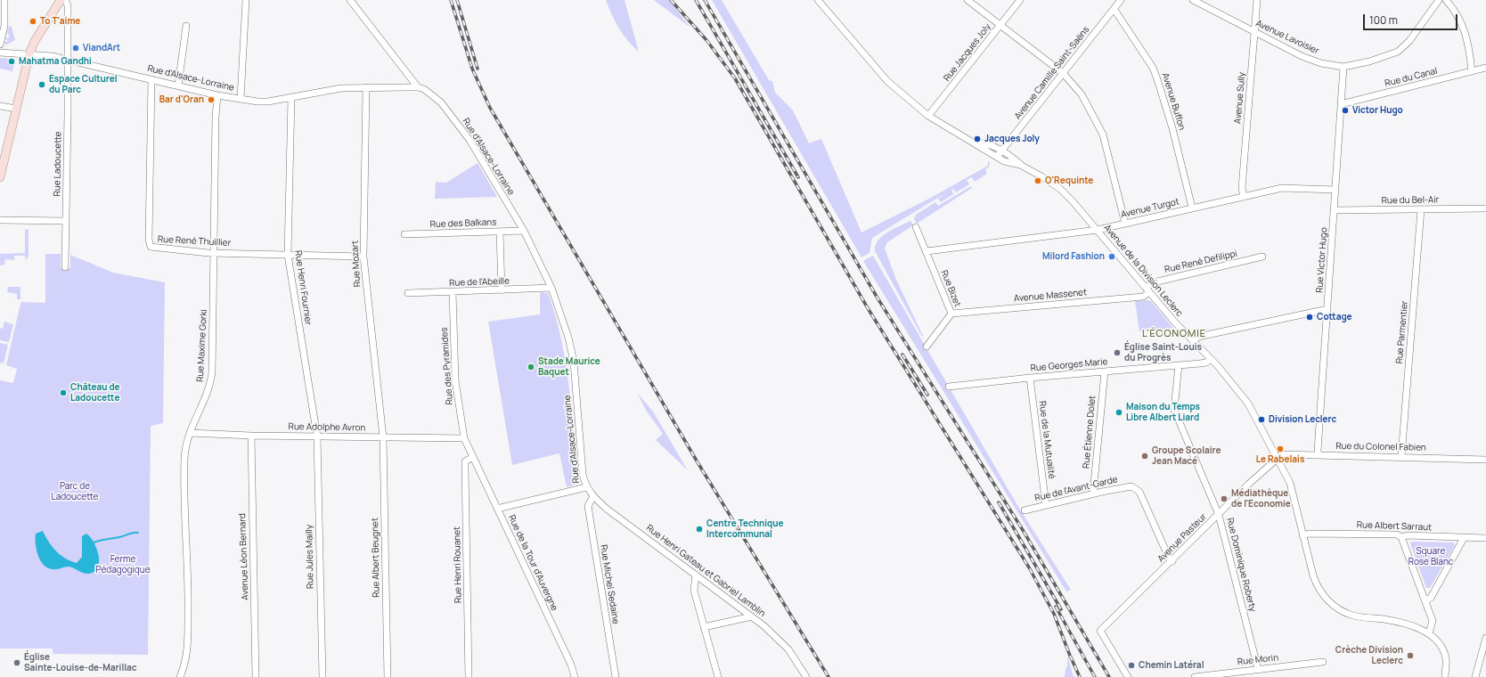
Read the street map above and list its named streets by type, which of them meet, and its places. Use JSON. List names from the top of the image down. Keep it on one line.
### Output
{"streets":{"street":["Avenue Lavoisier","Rue Jacques Joly","Avenue Camille Saint-Saëns","Rue du Canal","Rue d'Alsace-Lorraine","Avenue Sully","Avenue Buffon","Rue Ladoucette","Rue du Bel-Air","Avenue Turgot","Rue des Balkans","Rue René Thuillier","Rue Victor Hugo","Rue René Defilippi","Rue Mozart","Avenue de la Division Leclerc","Rue de l'Abeille","Rue Henri Fournier","Rue Bizet","Avenue Massenet","Rue Parmentier","Rue Maxime Gorki","Rue Georges Marie","Rue des Pyramides","Rue Adolphe Avron","Rue Étienne Dolet","Rue de la Mutualité","Rue du Colonel Fabien","Rue de l'Avant-Garde","Rue Albert Sarraut","Avenue Pasteur","Avenue Léon Bernard","Rue Jules Mailly","Rue Albert Beugnet","Rue de la Tour d'Auvergne","Rue Henri Rouanet","Rue Dominique Roberty","Rue Henri Gateau et Gabriel Lamblin","Rue Michel Sedaine","Rue Morin"]},"crossings":[["Avenue Lavoisier","Avenue Sully"],["Avenue Lavoisier","Rue Victor Hugo"],["Rue Jacques Joly","Avenue de la Division Leclerc"],["Avenue Camille Saint-Saëns","Avenue Buffon"],["Avenue Camille Saint-Saëns","Avenue de la Division Leclerc"],["Rue du Canal","Rue Victor Hugo"],["Rue d'Alsace-Lorraine","Rue Ladoucette"],["Rue d'Alsace-Lorraine","Rue des Balkans"],["Rue d'Alsace-Lorraine","Rue René Thuillier"],["Rue d'Alsace-Lorraine","Rue Mozart"],["Rue d'Alsace-Lorraine","Rue de l'Abeille"],["Rue d'Alsace-Lorraine","Rue Henri Fournier"],["Rue d'Alsace-Lorraine","Rue Maxime Gorki"],["Rue d'Alsace-Lorraine","Rue Henri Gateau et Gabriel Lamblin"],["Avenue Sully","Avenue Turgot"],["Avenue Buffon","Avenue Turgot"],["Rue du Bel-Air","Rue Victor Hugo"],["Rue du Bel-Air","Rue Parmentier"],["Avenue Turgot","Rue Victor Hugo"],["Avenue Turgot","Avenue de la Division Leclerc"],["Avenue Turgot","Rue Bizet"],["Rue René Thuillier","Rue Mozart"],["Rue René Thuillier","Rue Henri Fournier"],["Rue René Thuillier","Rue Maxime Gorki"],["Rue Victor Hugo","Rue du Colonel Fabien"],["Rue René Defilippi","Avenue de la Division Leclerc"],["Rue René Defilippi","Avenue Massenet"],["Rue Mozart","Rue Adolphe Avron"],["Rue Mozart","Rue Albert Beugnet"],["Avenue de la Division Leclerc","Avenue Massenet"],["Avenue de la Division Leclerc","Rue Georges Marie"],["Avenue de la Division Leclerc","Rue du Colonel Fabien"],["Avenue de la Division Leclerc","Rue Albert Sarraut"],["Avenue de la Division Leclerc","Avenue Pasteur"],["Rue de l'Abeille","Rue des Pyramides"],["Rue Henri Fournier","Rue Adolphe Avron"],["Rue Henri Fournier","Rue Jules Mailly"],["Rue Bizet","Avenue Massenet"],["Rue Parmentier","Rue du Colonel Fabien"],["Rue Maxime Gorki","Rue Adolphe Avron"],["Rue Georges Marie","Rue Étienne Dolet"],["Rue Georges Marie","Rue de la Mutualité"],["Rue Georges Marie","Rue Dominique Roberty"],["Rue des Pyramides","Rue Adolphe Avron"],["Rue des Pyramides","Rue de la Tour d'Auvergne"],["Rue des Pyramides","Rue Henri Rouanet"],["Rue Adolphe Avron","Avenue Léon Bernard"],["Rue Adolphe Avron","Rue Jules Mailly"],["Rue Adolphe Avron","Rue Albert Beugnet"],["Rue Étienne Dolet","Rue de l'Avant-Garde"],["Rue de la Mutualité","Rue de l'Avant-Garde"],["Rue du Colonel Fabien","Avenue Pasteur"],["Rue de l'Avant-Garde","Avenue Pasteur"],["Avenue Pasteur","Rue Dominique Roberty"],["Rue de la Tour d'Auvergne","Rue Henri Rouanet"],["Rue Dominique Roberty","Rue Morin"],["Rue Henri Gateau et Gabriel Lamblin","Rue Michel Sedaine"]],"districts":["L'ÉCONOMIE"],"parks":["Parc de Ladoucette","Square Rose Blanc","Ferme Pédagogique"],"places":["To T'aime","ViandArt","Mahatma Gandhi","Espace Culturel du Parc","Bar d'Oran","Victor Hugo","Jacques Joly","O'Requinte","Milord Fashion","Cottage","Église Saint-Louis du Progrès","Stade Maurice Baquet","Château de Ladoucette","Maison du Temps Libre Albert Liard","Division Leclerc","Le Rabelais","Groupe Scolaire Jean Macé","Médiathèque de l'Economie","Centre Technique Intercommunal","Crèche Division Leclerc","Église Sainte-Louise-de-Marillac","Chemin Latéral"],"scale_bar":"100 m"}
